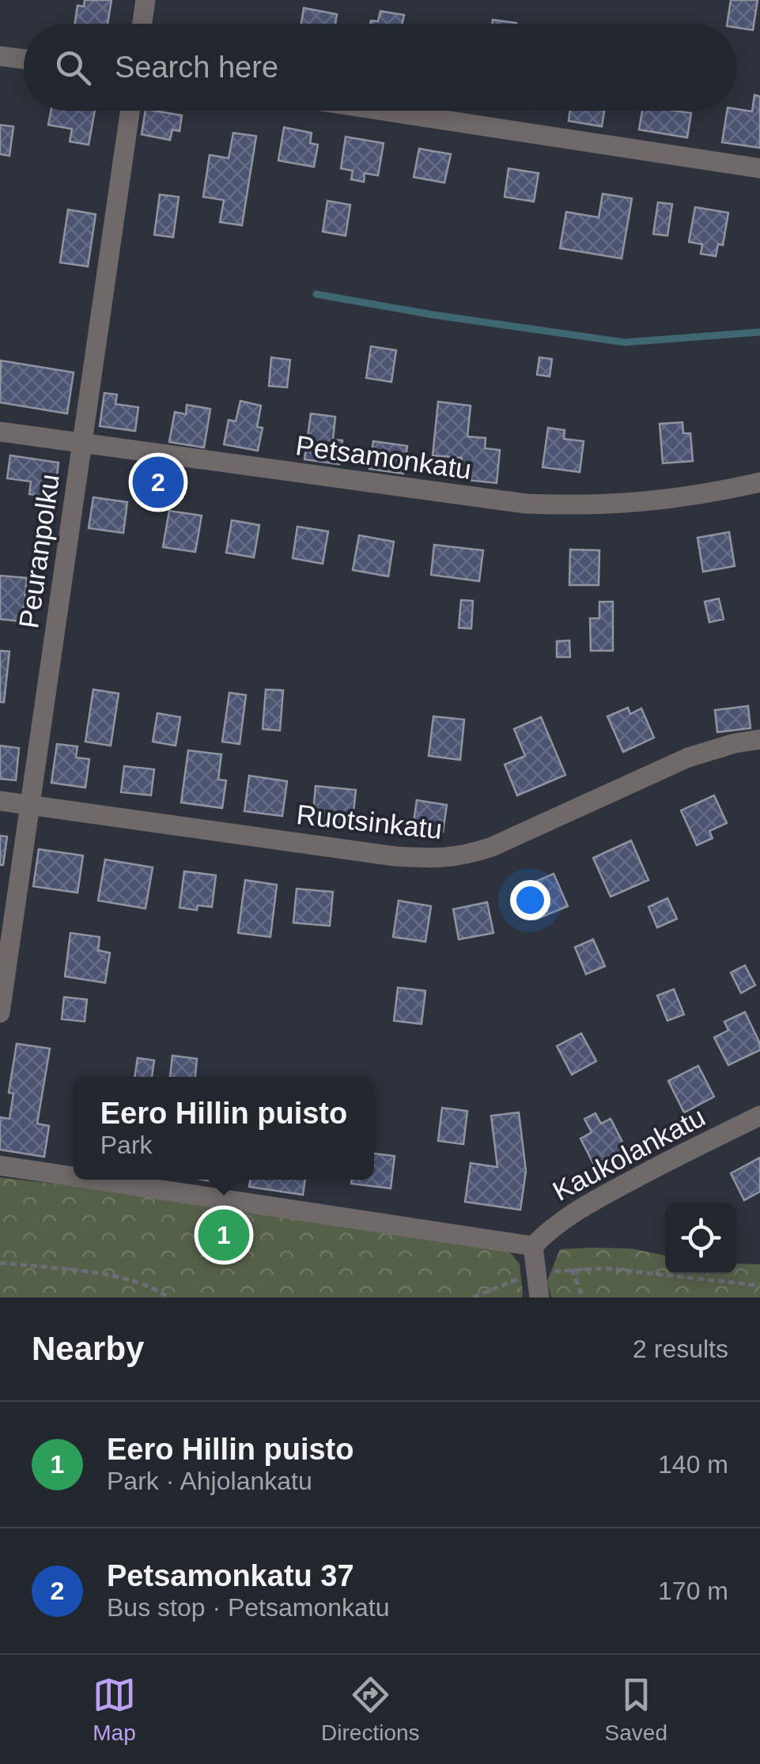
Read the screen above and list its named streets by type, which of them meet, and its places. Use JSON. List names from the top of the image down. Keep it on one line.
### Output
{"streets":{"street":["Petsamonkatu","Peuranpolku","Ruotsinkatu","Kaukolankatu"]},"crossings":[["Petsamonkatu","Peuranpolku"],["Peuranpolku","Ruotsinkatu"]],"page":{"search":"Search here","pins":["2","1"],"popup":["Eero Hillin puisto","Park"],"heading":["Nearby","2 results"],"list":[{"mark":"1","name":"Eero Hillin puisto","note":"Park · Ahjolankatu","value":"140 m"},{"mark":"2","name":"Petsamonkatu 37","note":"Bus stop · Petsamonkatu","value":"170 m"}],"nav":["Map","Directions","Saved"]}}
